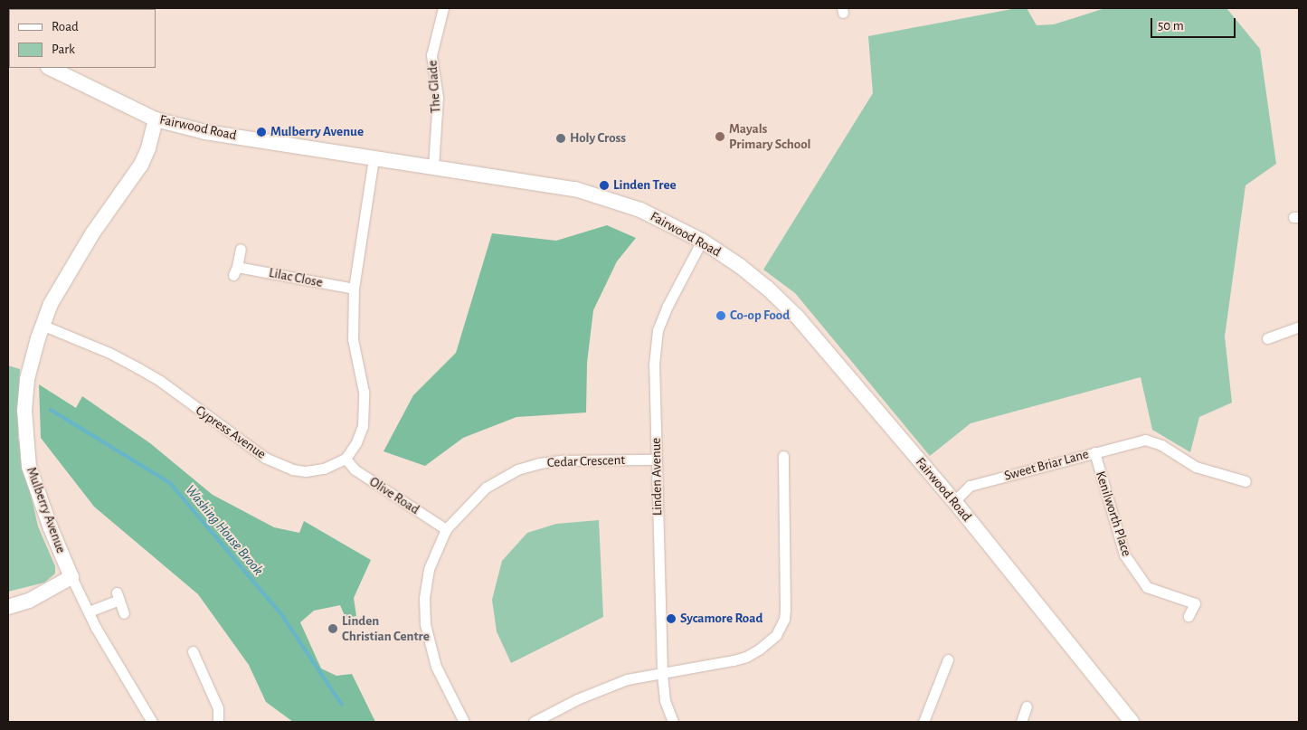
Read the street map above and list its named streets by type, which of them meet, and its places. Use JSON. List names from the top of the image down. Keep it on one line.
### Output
{"streets":{"street":["The Glade","Fairwood Road","Lilac Close","Cypress Avenue","Cedar Crescent","Sweet Briar Lane","Linden Avenue","Olive Road","Mulberry Avenue","Kenilworth Place"]},"crossings":[["The Glade","Fairwood Road"],["Fairwood Road","Sweet Briar Lane"],["Fairwood Road","Linden Avenue"],["Fairwood Road","Mulberry Avenue"],["Cypress Avenue","Olive Road"],["Cypress Avenue","Mulberry Avenue"],["Cedar Crescent","Linden Avenue"],["Cedar Crescent","Olive Road"],["Sweet Briar Lane","Kenilworth Place"]],"water":["Washing House Brook"],"places":["Mulberry Avenue","Mayals Primary School","Holy Cross","Linden Tree","Co-op Food","Sycamore Road","Linden Christian Centre"],"legend":["Road","Park"],"scale_bar":"50 m"}
